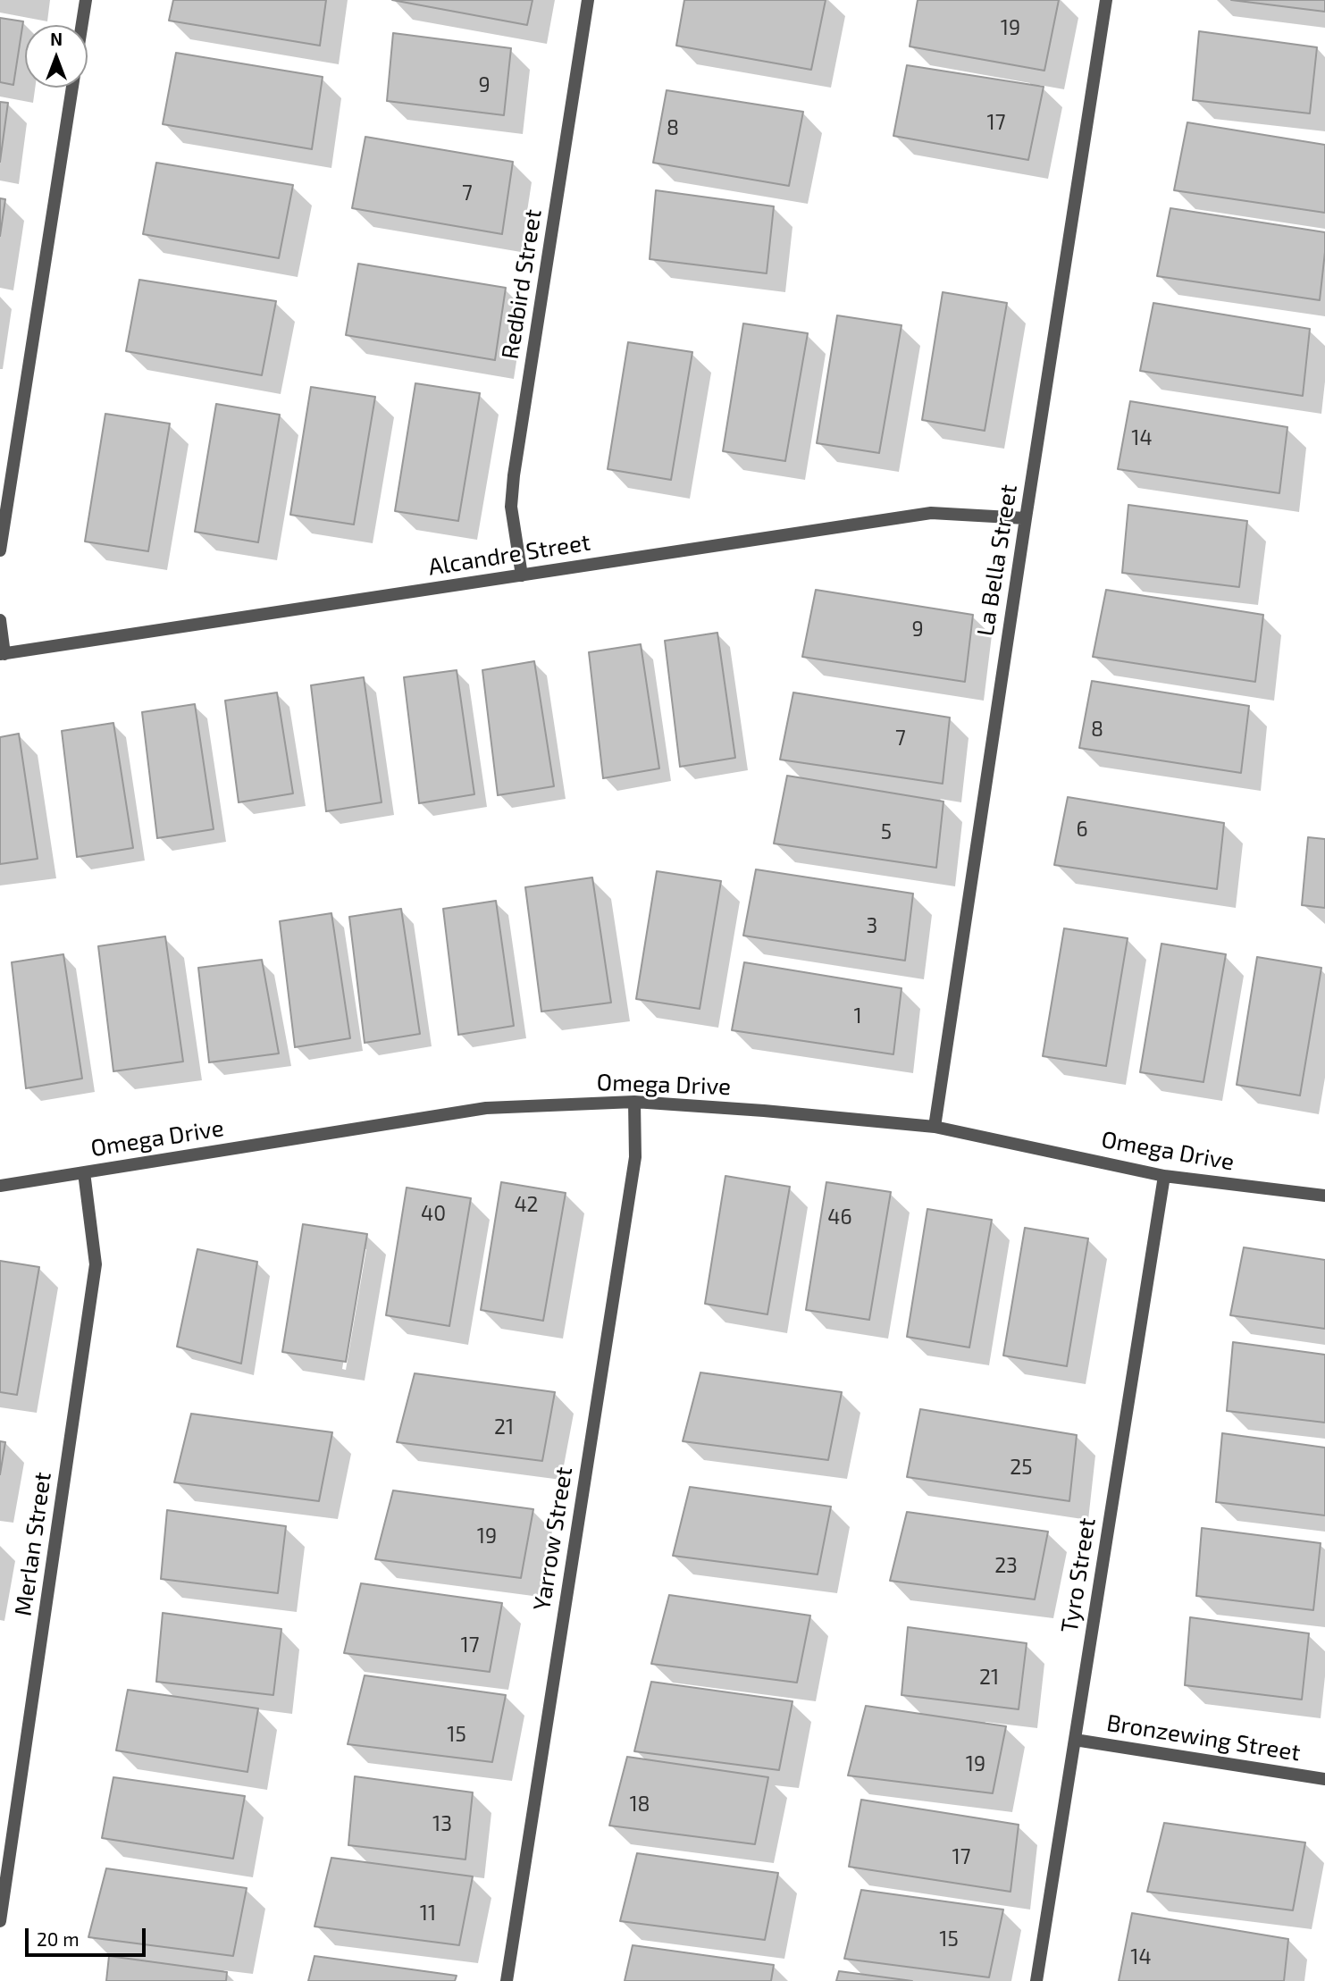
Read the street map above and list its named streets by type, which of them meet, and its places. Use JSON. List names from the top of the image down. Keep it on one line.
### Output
{"streets":{"street":["Redbird Street","Alcandre Street","La Bella Street","Omega Drive","Yarrow Street","Merlan Street","Tyro Street","Bronzewing Street"]},"crossings":[["Redbird Street","Alcandre Street"],["Alcandre Street","La Bella Street"],["La Bella Street","Omega Drive"],["Omega Drive","Yarrow Street"],["Omega Drive","Merlan Street"],["Omega Drive","Tyro Street"],["Tyro Street","Bronzewing Street"]],"house_numbers":["19","9","17","8","7","14","9","8","7","6","5","3","1","42","40","46","21","25","19","23","17","21","15","19","18","13","17","11","15","14"],"scale_bar":"20 m","north":"top"}
